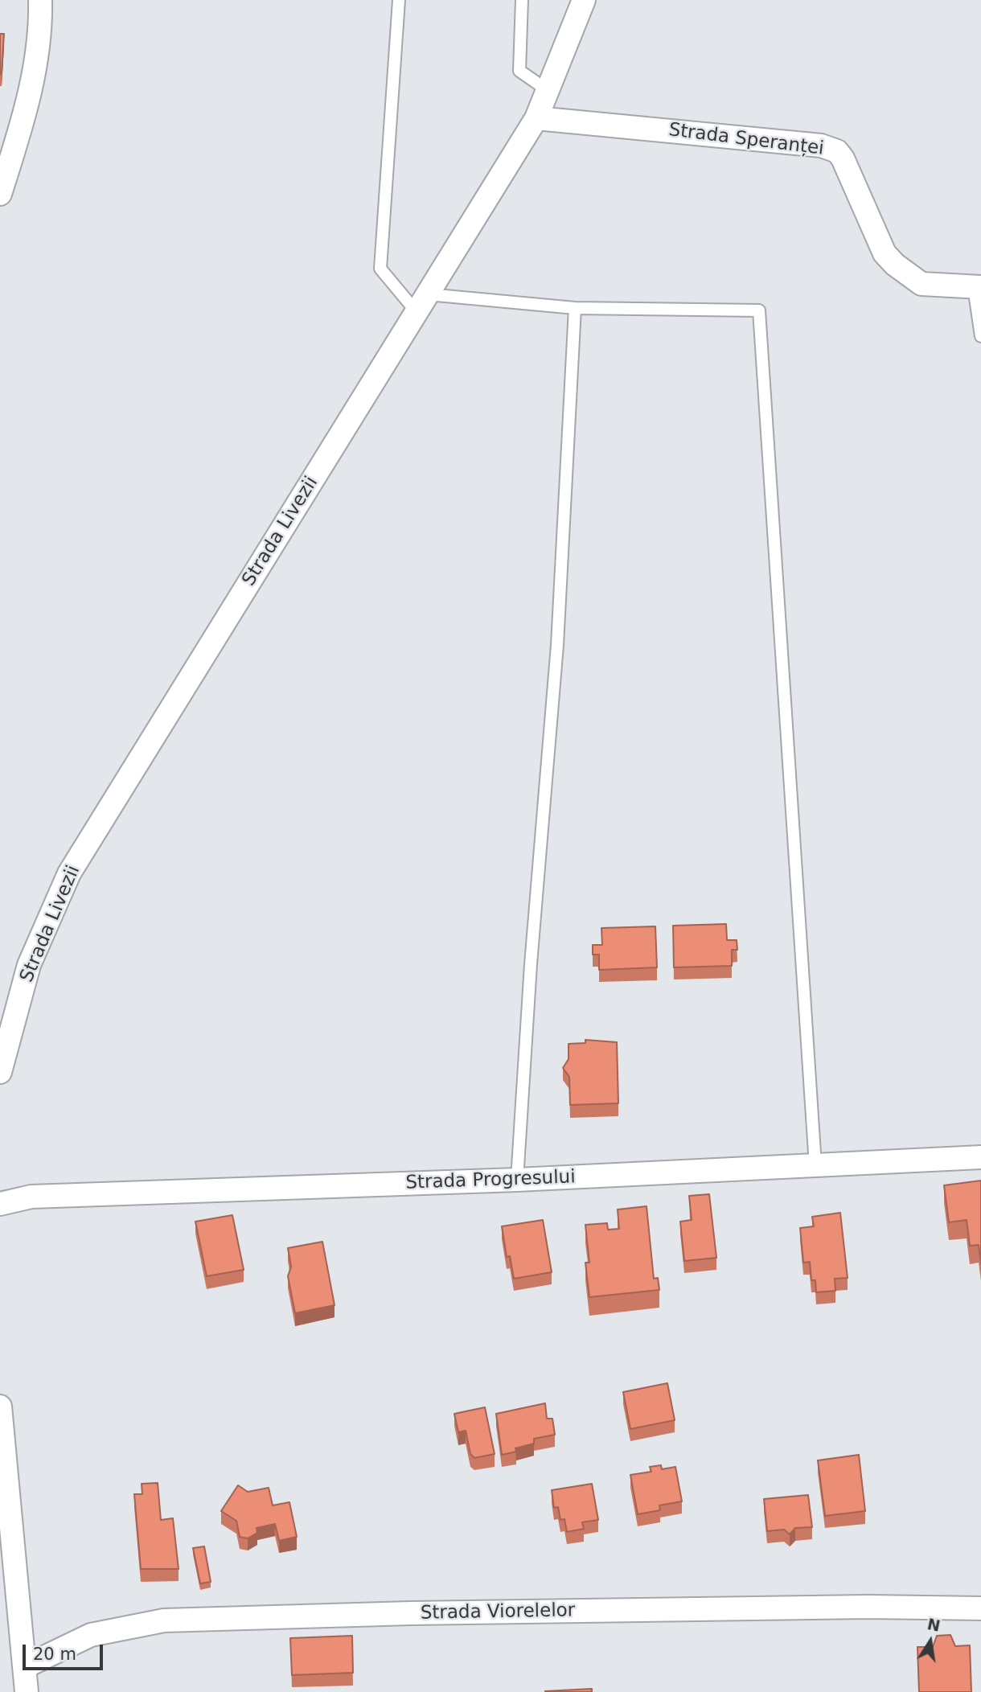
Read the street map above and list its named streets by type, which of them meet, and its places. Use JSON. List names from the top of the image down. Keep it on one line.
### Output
{"streets":{"street":["Strada Speranței","Strada Livezii","Strada Progresului","Strada Viorelelor"]},"crossings":[["Strada Speranței","Strada Livezii"]],"scale_bar":"20 m","north":"top"}
